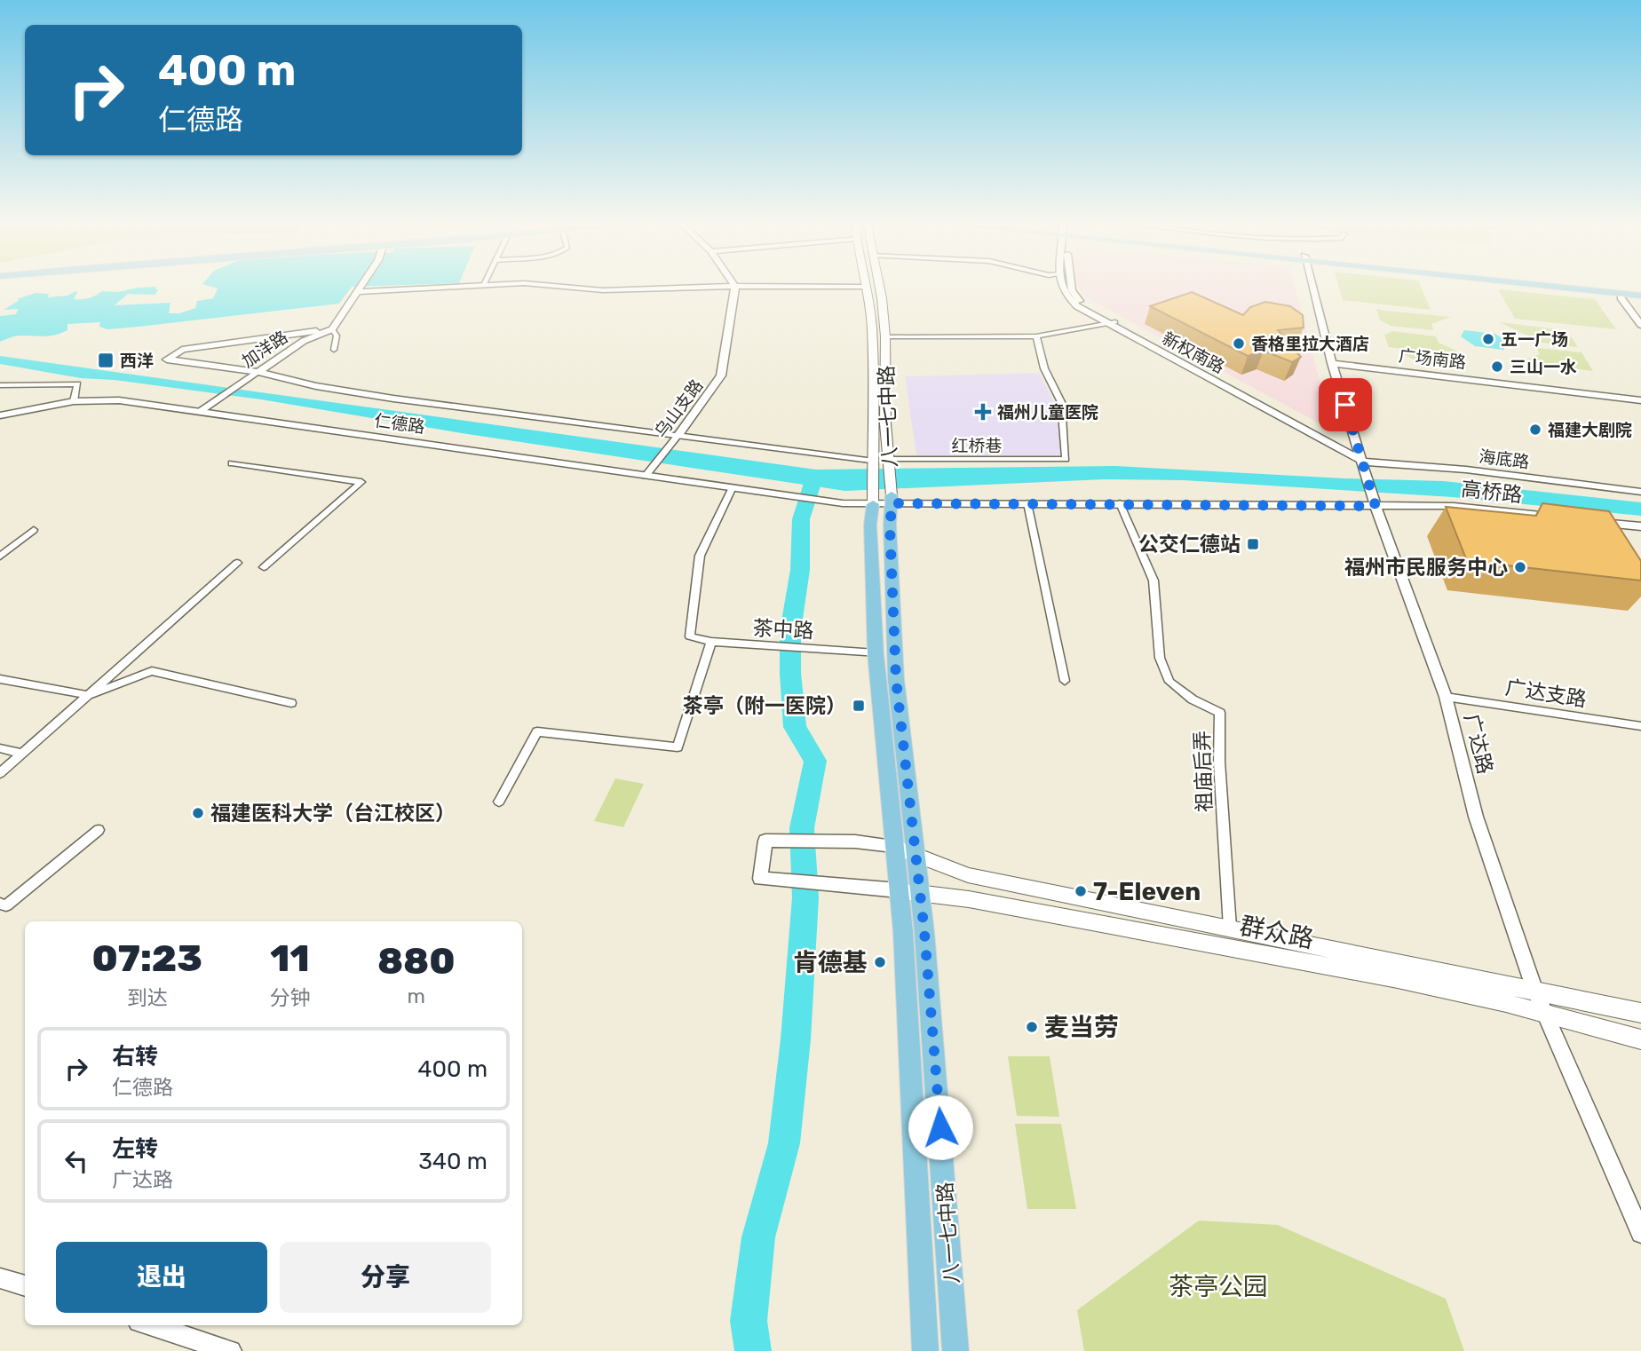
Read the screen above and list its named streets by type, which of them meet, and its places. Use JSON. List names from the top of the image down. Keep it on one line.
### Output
{"streets":{"main road":["八一七中路","群众路"],"street":["加洋路","新权南路","广场南路","乌山支路","仁德路","红桥巷","海底路","高桥路","茶中路","广达支路","广达路","祖庙后弄"]},"crossings":[["加洋路","仁德路"],["新权南路","海底路"],["新权南路","广达路"],["广场南路","广达路"],["乌山支路","仁德路"],["八一七中路","仁德路"],["八一七中路","红桥巷"],["八一七中路","茶中路"],["八一七中路","群众路"],["仁德路","茶中路"],["海底路","广达路"],["高桥路","广达路"],["广达支路","广达路"],["广达路","群众路"]],"parks":["茶亭公园"],"places":{"other":["五一广场","香格里拉大酒店","三山一水","福建大剧院","福州市民服务中心","福建医科大学（台江校区）","7-Eleven","肯德基","麦当劳"],"transit":["西洋","公交仁德站","茶亭（附一医院）"],"health":["福州儿童医院"]},"page":{"turn":["400 m","仁德路"],"eta":["07:23","到达","11","分钟","880","m"],"list":[{"name":"右转","note":"仁德路","value":"400 m"},{"name":"左转","note":"广达路","value":"340 m"}],"buttons":["退出","分享"]}}
